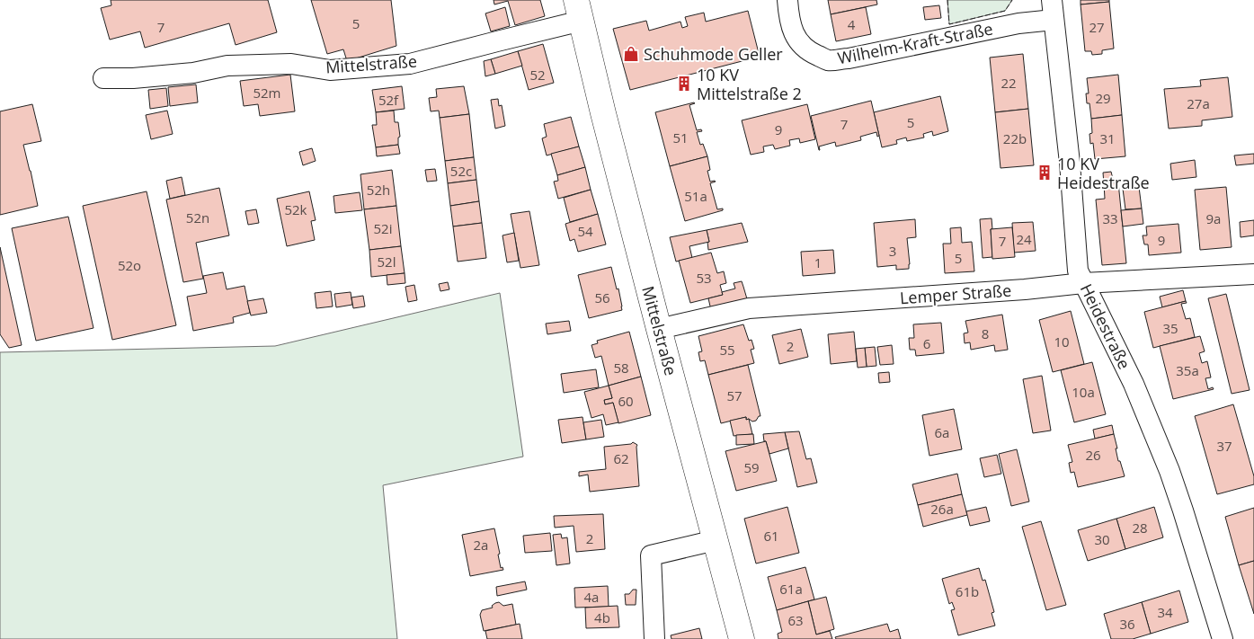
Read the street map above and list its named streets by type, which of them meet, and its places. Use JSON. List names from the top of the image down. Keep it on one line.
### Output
{"streets":{"main road":["Mittelstraße"],"street":["Wilhelm-Kraft-Straße","Lemper Straße","Heidestraße"]},"crossings":[["Wilhelm-Kraft-Straße","Heidestraße"],["Mittelstraße","Lemper Straße"],["Lemper Straße","Heidestraße"]],"places":{"shop":["Schuhmode Geller"],"building":["10 KV Mittelstraße 2","10 KV Heidestraße"]},"house_numbers":["5","4","7","27","52","22","52m","29","52f","27a","5","7","9","51","22b","31","52c","52h","51a","52k","52n","33","9a","52i","54","24","9","7","3","5","52l","1","52o","53","56","35","8","10","6","2","55","58","35a","10a","57","60","6a","37","26","62","59","26a","28","61","2","30","2a","61a","61b","4a","34","4b","63","36"]}
